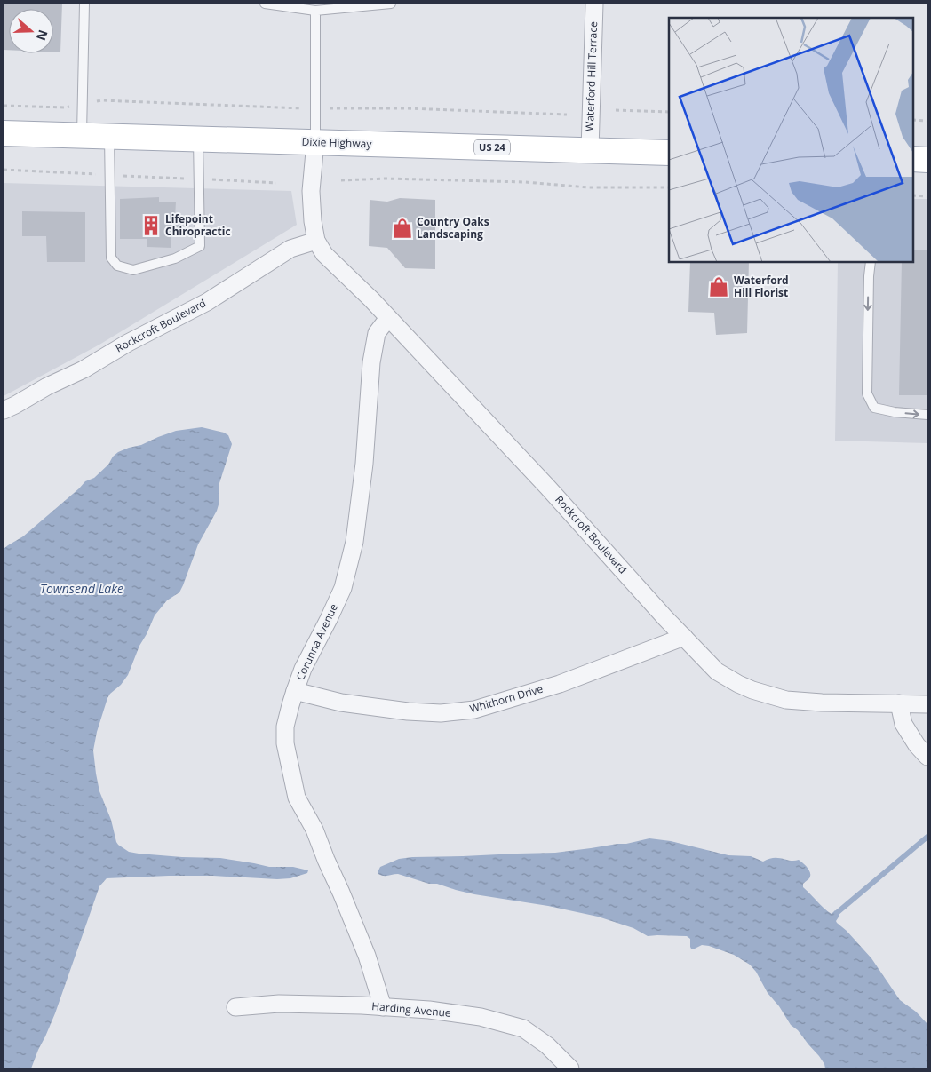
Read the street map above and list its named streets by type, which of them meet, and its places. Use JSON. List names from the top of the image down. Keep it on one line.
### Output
{"streets":{"main road":["Dixie Highway","US 24"],"street":["Waterford Hill Terrace","Rockcroft Boulevard","Corunna Avenue","Whithorn Drive","Harding Avenue"]},"crossings":[["Waterford Hill Terrace","Dixie Highway"],["Dixie Highway","Rockcroft Boulevard"],["Rockcroft Boulevard","Corunna Avenue"],["Rockcroft Boulevard","Whithorn Drive"],["Corunna Avenue","Whithorn Drive"],["Corunna Avenue","Harding Avenue"]],"water":["Townsend Lake"],"places":{"building":["Lifepoint Chiropractic"],"shop":["Country Oaks Landscaping","Waterford Hill Florist"]},"north":"right"}
